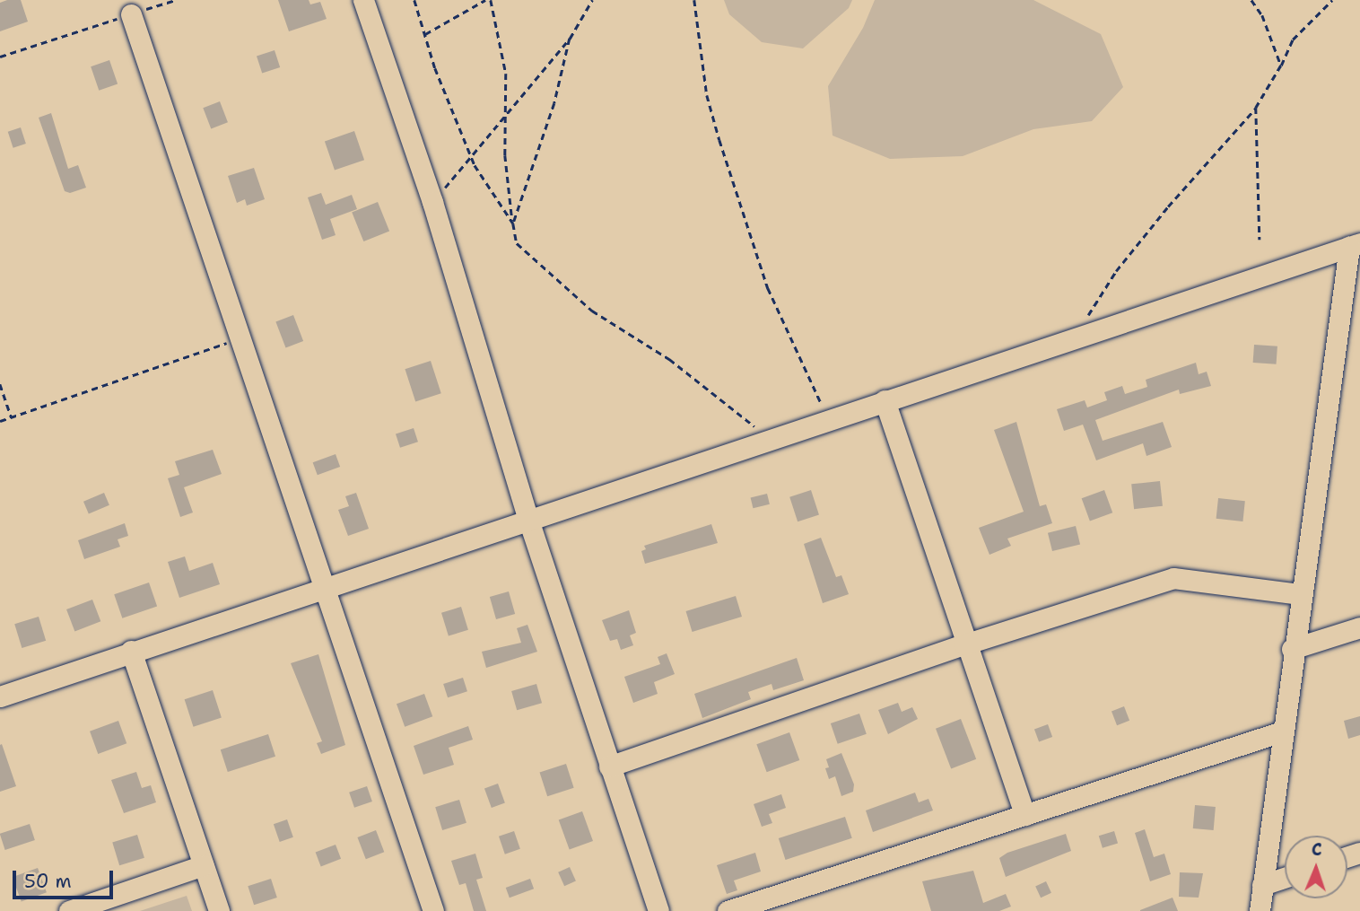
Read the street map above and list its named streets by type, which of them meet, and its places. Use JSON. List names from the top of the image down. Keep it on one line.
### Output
{"scale_bar":"50 m","north":"top"}
